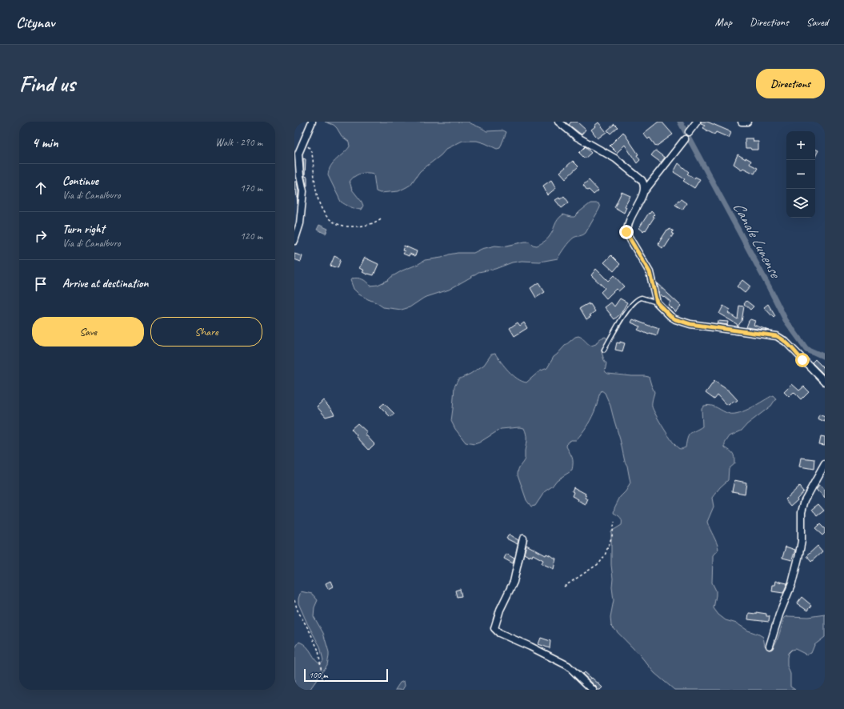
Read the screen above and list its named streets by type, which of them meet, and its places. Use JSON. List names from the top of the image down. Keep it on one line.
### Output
{"water":["Canale Lunense"],"scale_bar":"100 m","page":{"header":"Citynav","nav":["Map","Directions","Saved"],"buttons":["Directions",["Save","Share"]],"title":"Find us","heading":["4 min","Walk · 290 m"],"map_buttons":["+","−"],"list":[["Continue","Via di Canalburo","170 m"],["Turn right","Via di Canalburo","120 m"],"Arrive at destination"],"scale":"100 m"}}
